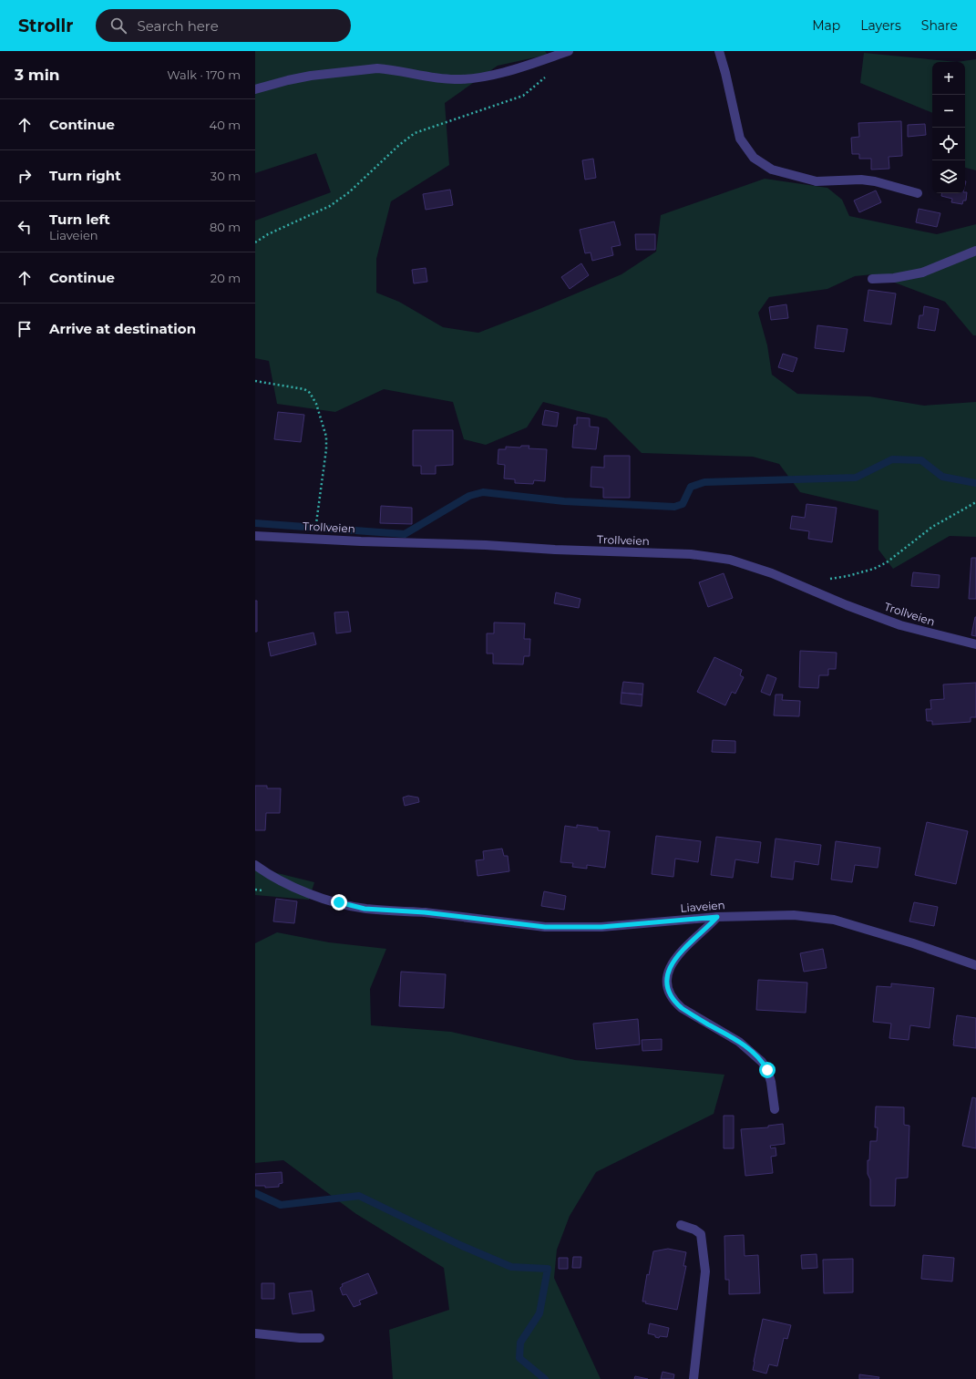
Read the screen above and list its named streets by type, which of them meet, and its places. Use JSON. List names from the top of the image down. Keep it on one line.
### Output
{"streets":{"street":["Trollveien","Liaveien"]},"page":{"header":"Strollr","search":"Search here","nav":["Map","Layers","Share"],"heading":["3 min","Walk · 170 m"],"map_buttons":["+","−"],"list":[["Continue","40 m"],["Turn right","30 m"],["Turn left","Liaveien","80 m"],["Continue","20 m"],"Arrive at destination"]}}
